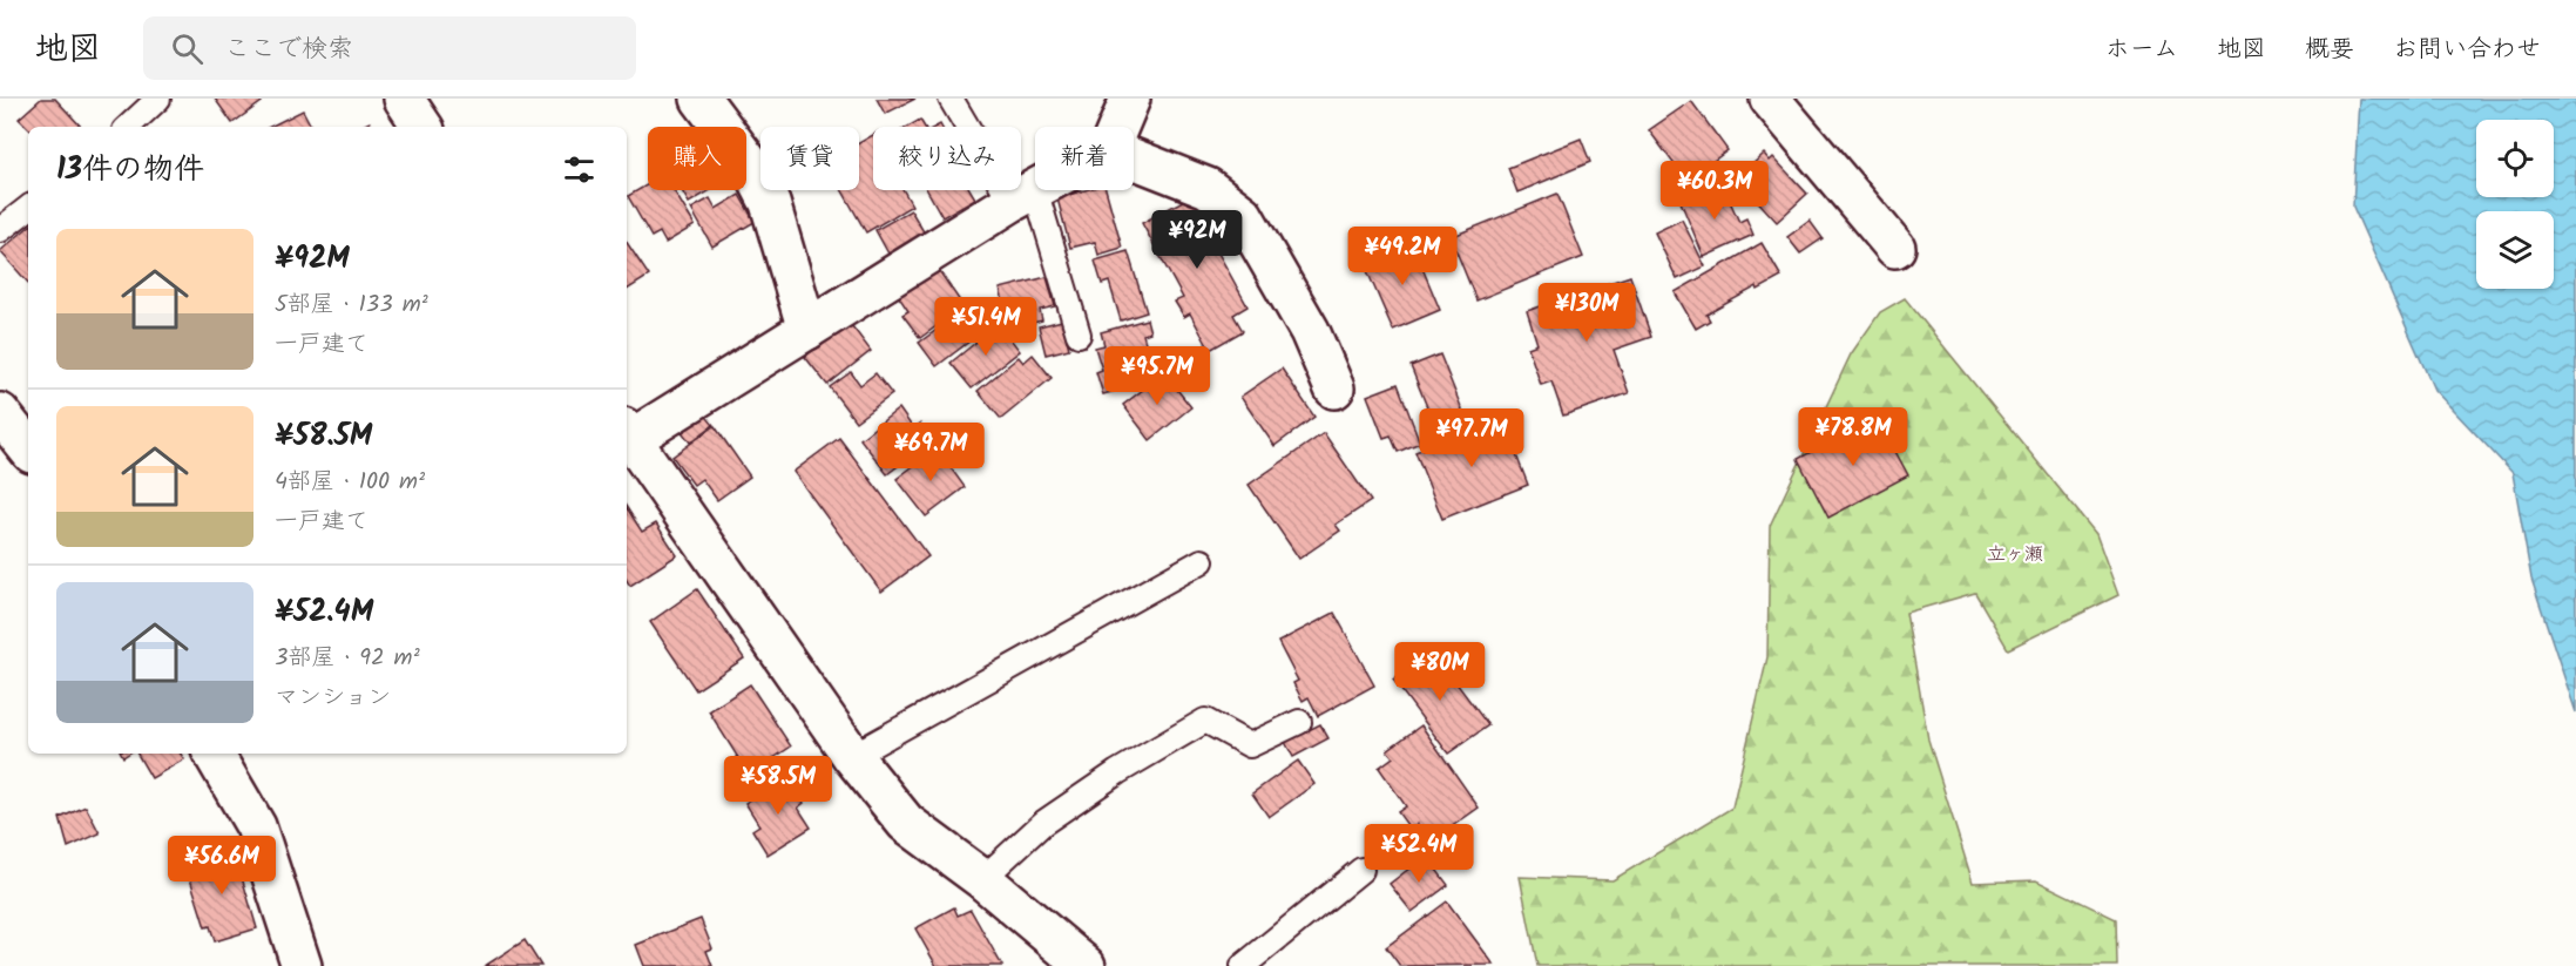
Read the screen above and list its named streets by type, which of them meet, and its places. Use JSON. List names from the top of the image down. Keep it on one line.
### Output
{"districts":["立ヶ瀬"],"page":{"header":"地図","search":"ここで検索","nav":["ホーム","地図","概要","お問い合わせ"],"chip":["購入","賃貸","絞り込み","新着"],"heading":"13件の物件","price":["¥60.3M","¥92M","¥49.2M","¥130M","¥51.4M","¥95.7M","¥78.8M","¥97.7M","¥69.7M","¥80M","¥58.5M","¥52.4M","¥56.6M"],"list":[{"name":"¥92M","note":"5部屋 · 133 m² · 一戸建て"},{"name":"¥58.5M","note":"4部屋 · 100 m² · 一戸建て"},{"name":"¥52.4M","note":"3部屋 · 92 m² · マンション"}]}}
